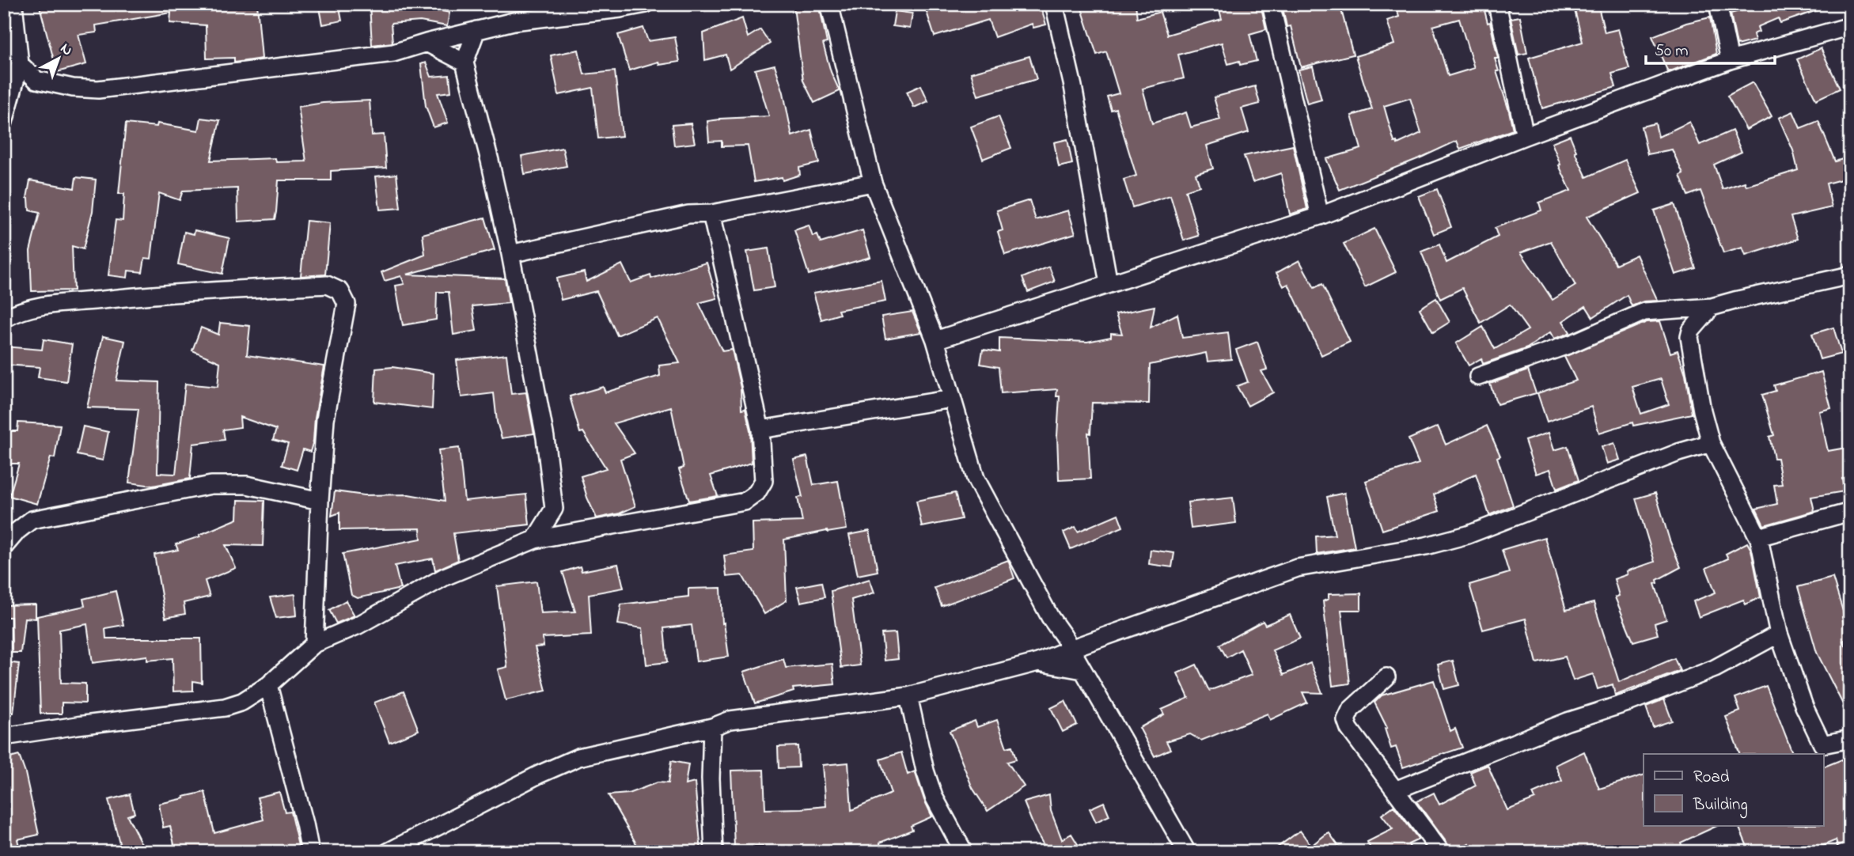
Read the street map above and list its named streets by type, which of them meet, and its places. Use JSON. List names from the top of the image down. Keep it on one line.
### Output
{"legend":["Road","Building"],"scale_bar":"50 m","north":"top right"}
